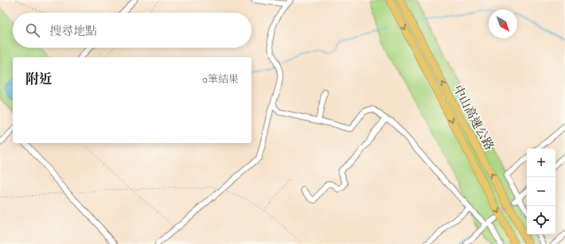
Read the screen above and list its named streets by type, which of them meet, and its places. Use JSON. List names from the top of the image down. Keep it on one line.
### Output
{"streets":{"highway":["中山高速公路"]},"north":"bottom right","page":{"search":"搜尋地點","heading":["附近","0筆結果"],"map_buttons":["+","−"]}}
